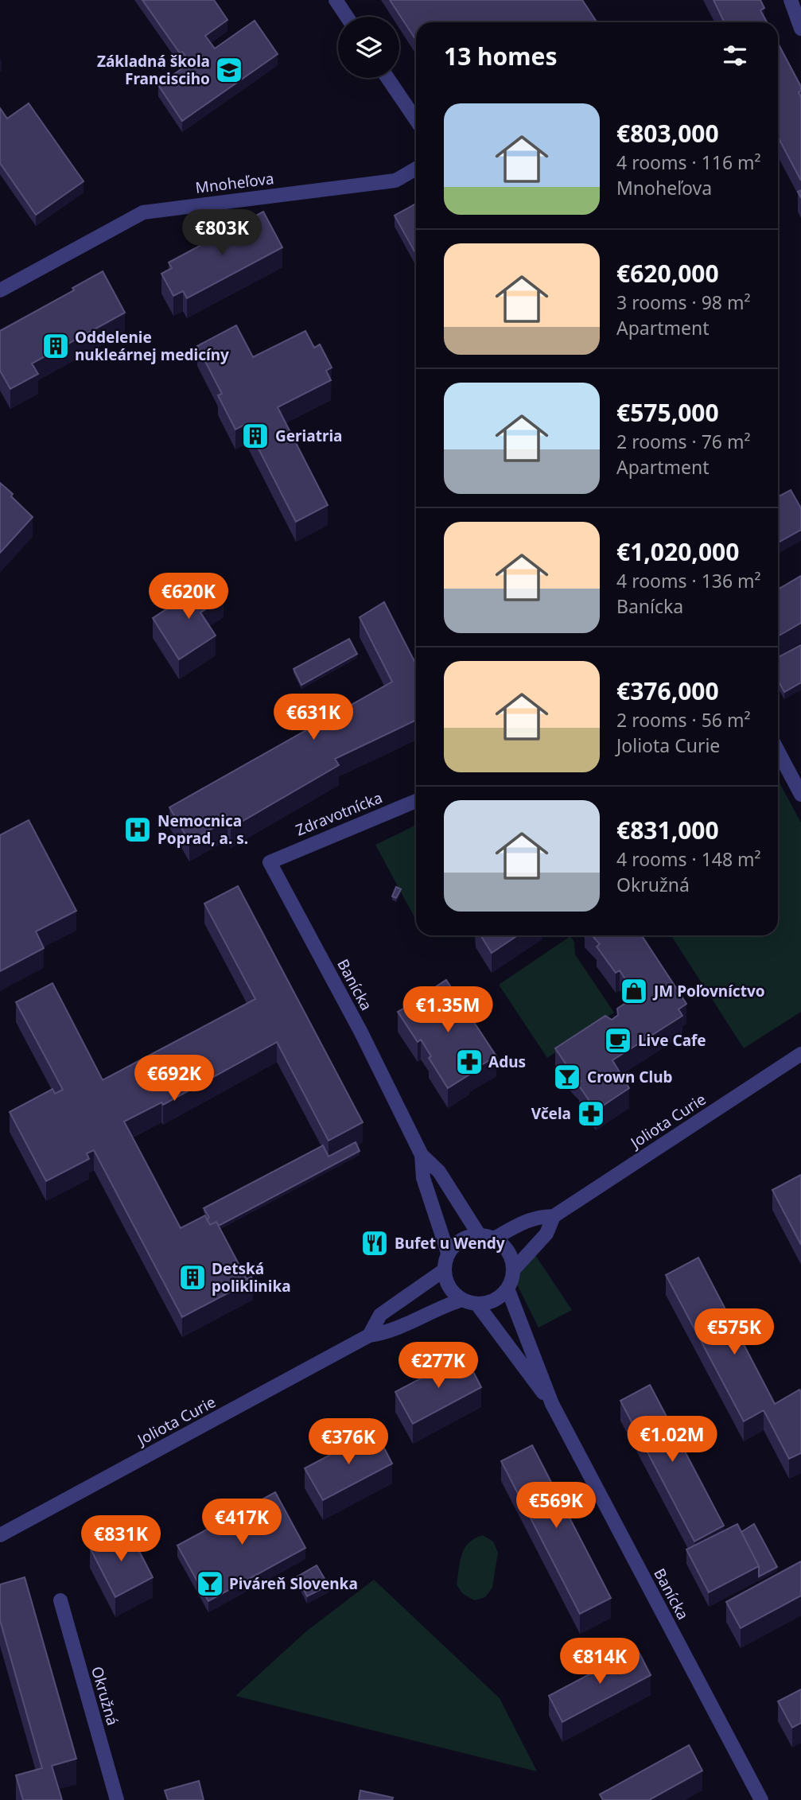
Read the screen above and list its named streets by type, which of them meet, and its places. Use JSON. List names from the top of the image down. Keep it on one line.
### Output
{"streets":{"street":["Mnoheľova","Zdravotnícka","Banícka","Joliota Curie","Okružná"]},"crossings":[["Zdravotnícka","Banícka"],["Banícka","Joliota Curie"]],"places":{"school or university":["Základná škola Francisciho"],"building":["Oddelenie nukleárnej medicíny","Geriatria","Detská poliklinika"],"hospital":["Nemocnica Poprad, a. s."],"shop":["JM Poľovníctvo"],"cafe":["Live Cafe"],"pharmacy":["Adus","Včela"],"bar":["Crown Club","Piváreň Slovenka"],"restaurant":["Bufet u Wendy"]},"page":{"heading":"13 homes","list":[{"name":"€803,000","note":"4 rooms · 116 m² · Mnoheľova"},{"name":"€620,000","note":"3 rooms · 98 m² · Apartment"},{"name":"€575,000","note":"2 rooms · 76 m² · Apartment"},{"name":"€1,020,000","note":"4 rooms · 136 m² · Banícka"},{"name":"€376,000","note":"2 rooms · 56 m² · Joliota Curie"},{"name":"€831,000","note":"4 rooms · 148 m² · Okružná"}],"price":["€803K","€620K","€631K","€1.35M","€692K","€575K","€277K","€1.02M","€376K","€569K","€417K","€831K","€814K"]}}
